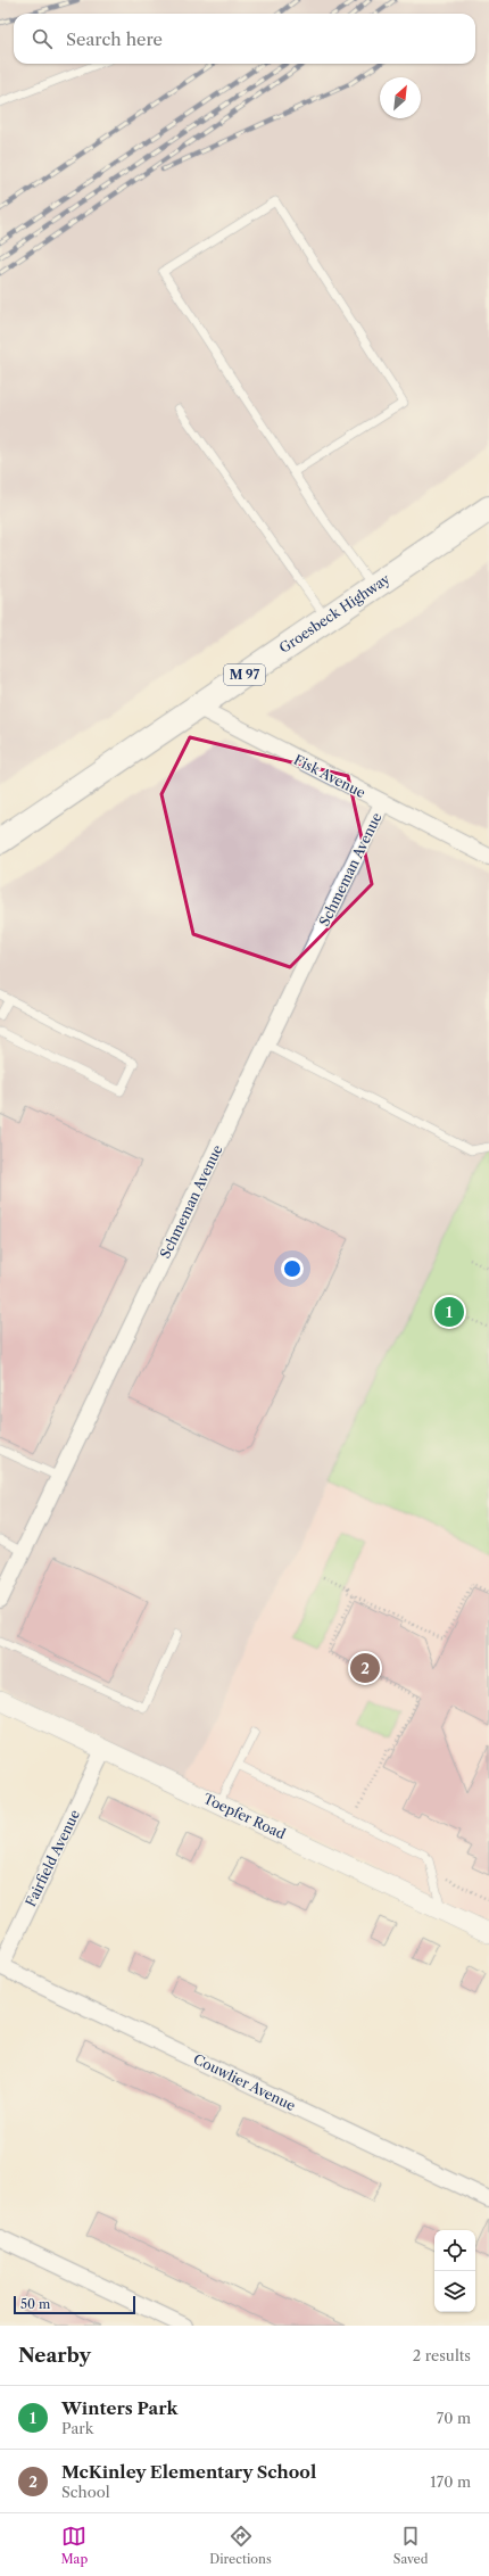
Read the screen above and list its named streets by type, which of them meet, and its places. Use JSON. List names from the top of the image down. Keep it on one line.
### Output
{"streets":{"main road":["Groesbeck Highway","M 97"],"street":["Fisk Avenue","Schmeman Avenue","Toepfer Road","Fairfield Avenue","Couwlier Avenue"]},"crossings":[["Groesbeck Highway","Fisk Avenue"],["Fisk Avenue","Schmeman Avenue"],["Toepfer Road","Fairfield Avenue"],["Fairfield Avenue","Couwlier Avenue"]],"scale_bar":"50 m","north":"top right","page":{"search":"Search here","pins":["1","2"],"scale":"50 m","heading":["Nearby","2 results"],"list":[{"mark":"1","name":"Winters Park","note":"Park","value":"70 m"},{"mark":"2","name":"McKinley Elementary School","note":"School","value":"170 m"}],"nav":["Map","Directions","Saved"]}}
